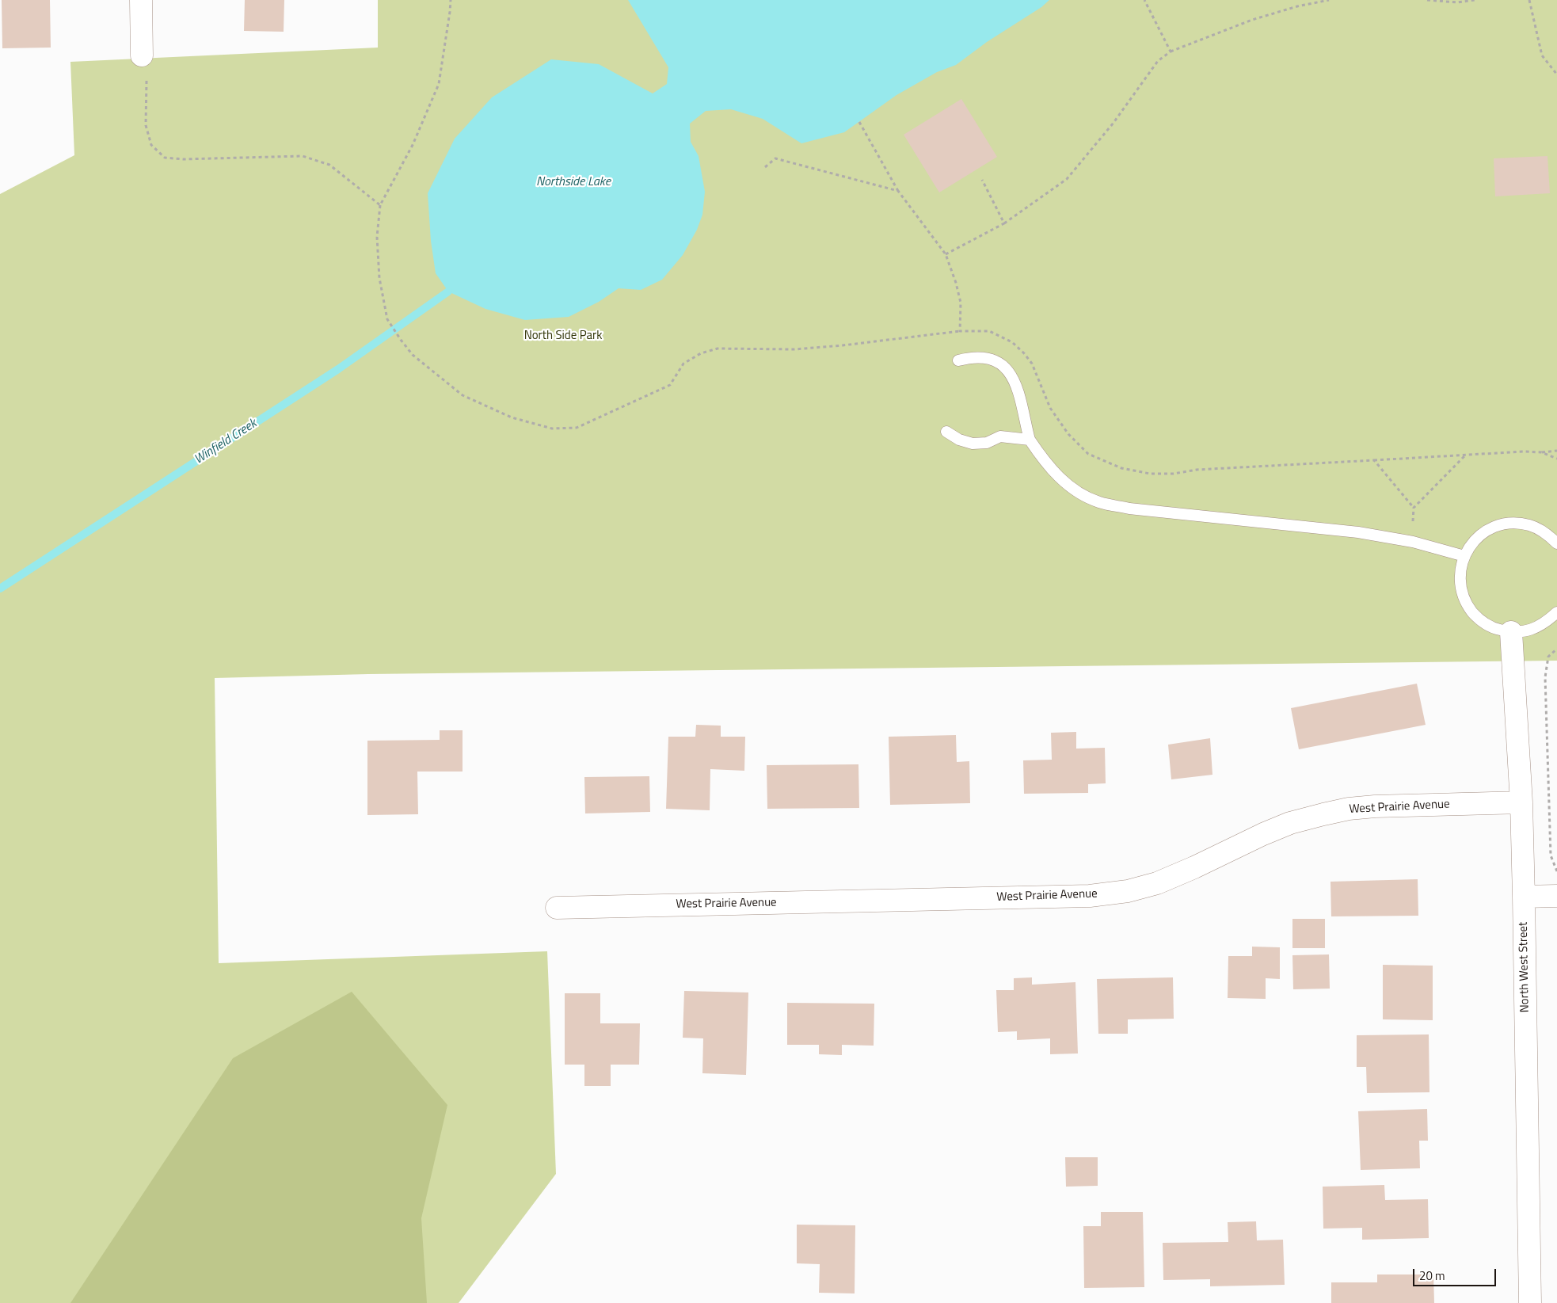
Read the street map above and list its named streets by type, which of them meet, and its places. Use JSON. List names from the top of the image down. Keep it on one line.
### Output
{"streets":{"street":["West Prairie Avenue","North West Street"]},"crossings":[["West Prairie Avenue","North West Street"]],"water":["Northside Lake","Winfield Creek"],"parks":["North Side Park"],"scale_bar":"20 m"}
